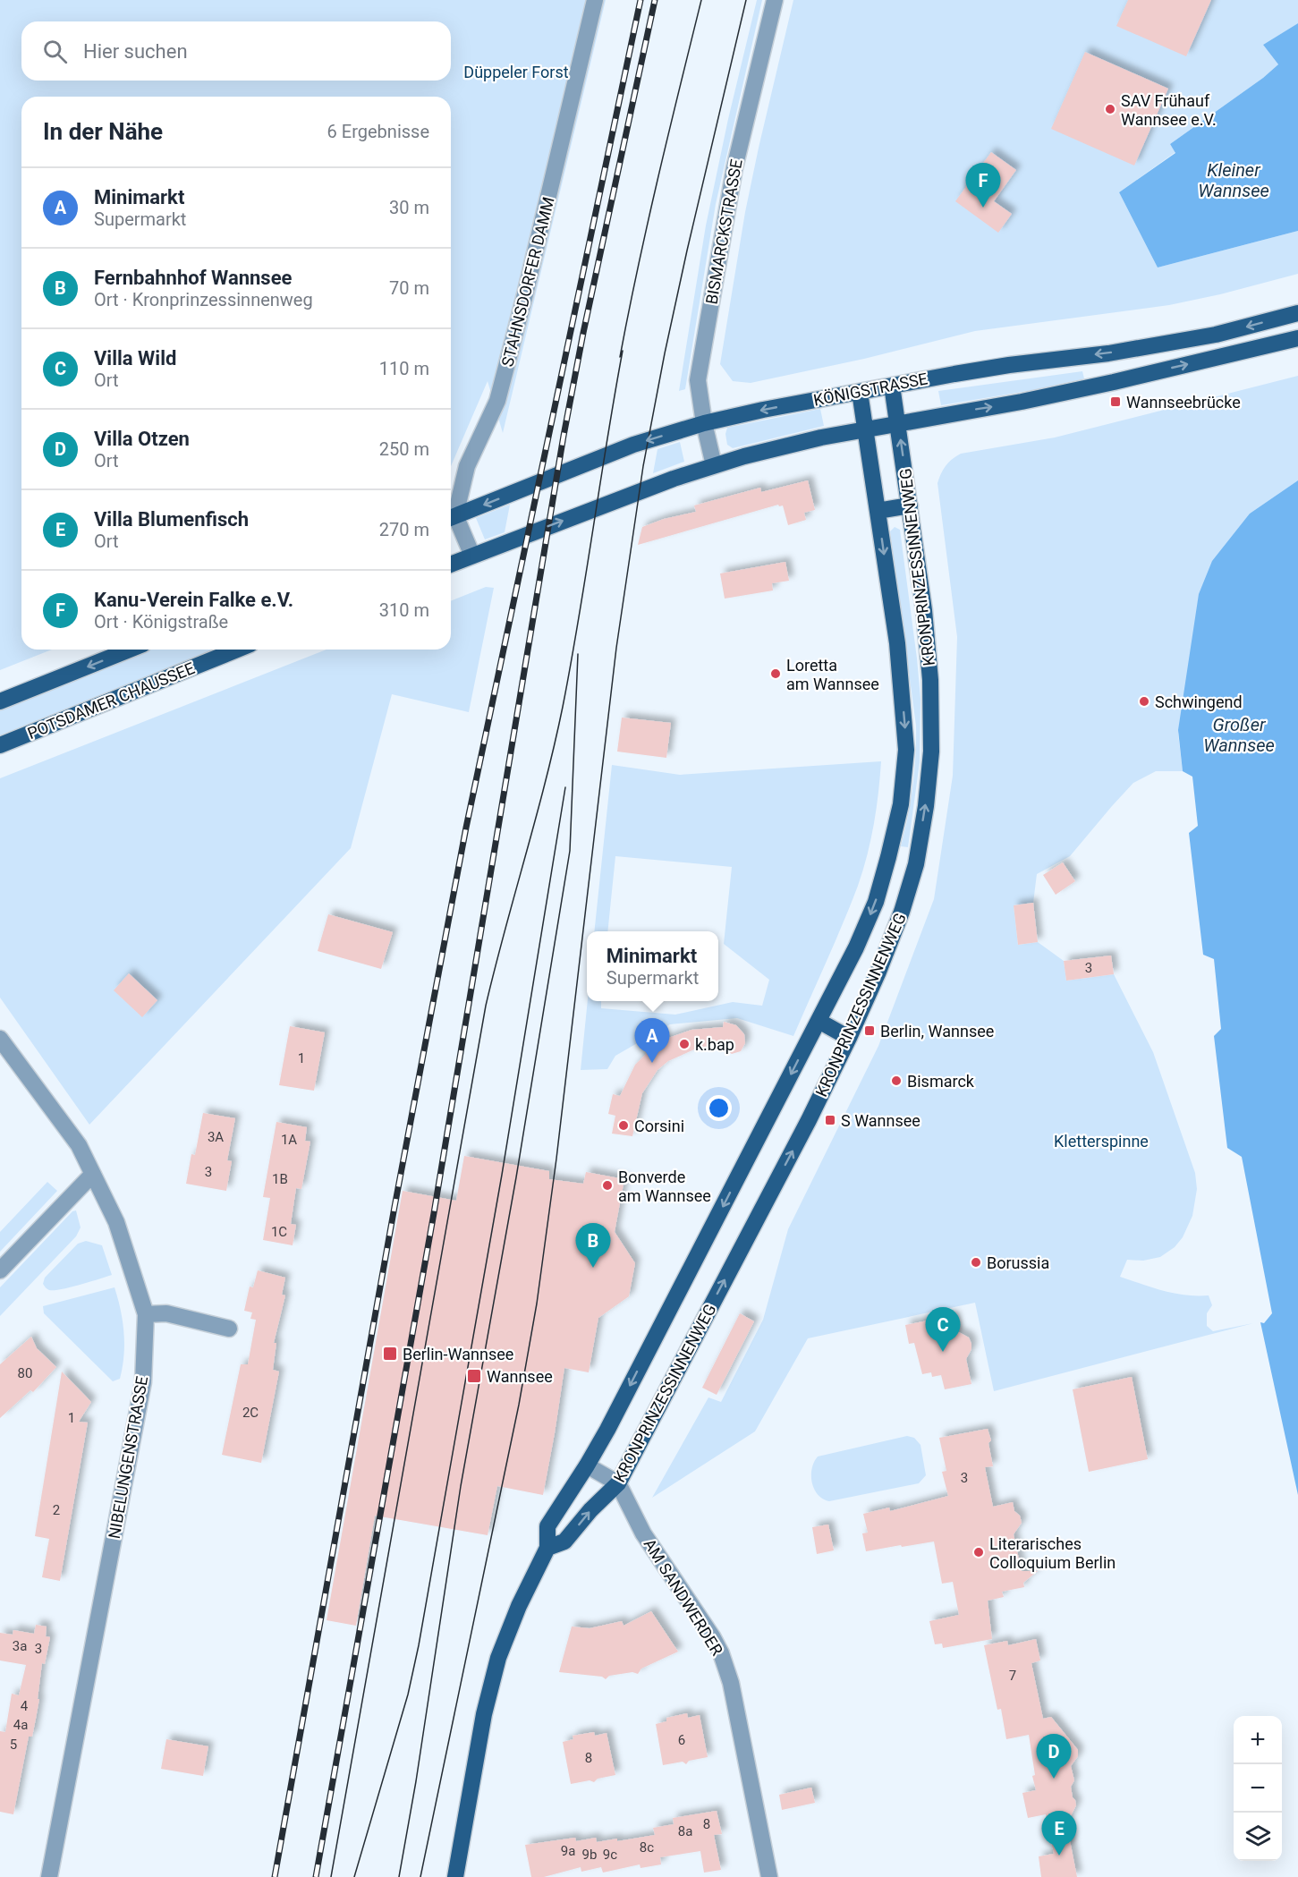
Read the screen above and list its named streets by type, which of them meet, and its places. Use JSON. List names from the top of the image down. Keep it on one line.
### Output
{"streets":{"main road":["KÖNIGSTRASSE","KRONPRINZESSINNENWEG","POTSDAMER CHAUSSEE"],"street":["BISMARCKSTRASSE","STAHNSDORFER DAMM","NIBELUNGENSTRASSE","AM SANDWERDER"]},"crossings":[["BISMARCKSTRASSE","KÖNIGSTRASSE"],["KÖNIGSTRASSE","KRONPRINZESSINNENWEG"],["KRONPRINZESSINNENWEG","AM SANDWERDER"]],"water":["Kleiner Wannsee","Großer Wannsee"],"parks":["Düppeler Forst","Kletterspinne"],"places":{"other":["SAV Frühauf Wannsee e.V.","Loretta am Wannsee","Schwingend","k.bap","Bismarck","Corsini","Bonverde am Wannsee","Borussia","Literarisches Colloquium Berlin"],"transit":["Wannseebrücke","Berlin, Wannsee","S Wannsee","Berlin-Wannsee","Wannsee"]},"house_numbers":["3","1","3A","1A","3","1B","1C","80","2C","1","3","2","3a","3","7","4","4a","6","5","8","8","8a","8c","9a","9b","9c"],"page":{"search":"Hier suchen","heading":["In der Nähe","6 Ergebnisse"],"pins":["F","A","B","C","D","E"],"list":[{"mark":"A","name":"Minimarkt","note":"Supermarkt","value":"30 m"},{"mark":"B","name":"Fernbahnhof Wannsee","note":"Ort · Kronprinzessinnenweg","value":"70 m"},{"mark":"C","name":"Villa Wild","note":"Ort","value":"110 m"},{"mark":"D","name":"Villa Otzen","note":"Ort","value":"250 m"},{"mark":"E","name":"Villa Blumenfisch","note":"Ort","value":"270 m"},{"mark":"F","name":"Kanu-Verein Falke e.V.","note":"Ort · Königstraße","value":"310 m"}],"popup":["Minimarkt","Supermarkt"],"map_buttons":["+","−"]}}
